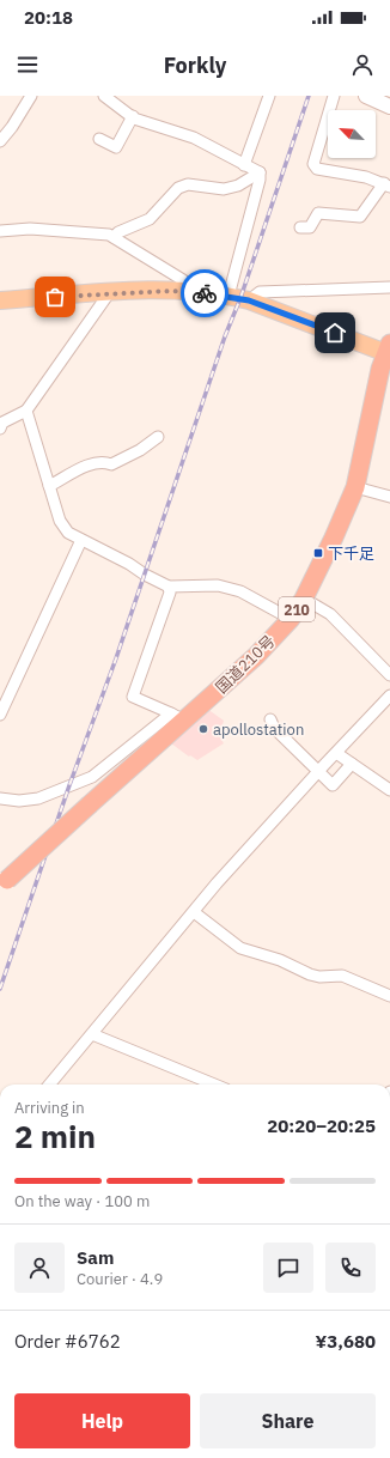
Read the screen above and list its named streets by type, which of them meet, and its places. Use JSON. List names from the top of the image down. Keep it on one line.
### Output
{"streets":{"highway":["210","国道210号"]},"places":{"transit":["下千足"],"other":["apollostation"]},"north":"top left","page":{"status":"20:18","header":"Forkly","heading":["2 min","Arriving in","20:20–20:25"],"panel":["Sam","Courier · 4.9","Order #6762","¥3,680"],"bar":"On the way · 100 m","buttons":["Help","Share"]}}
